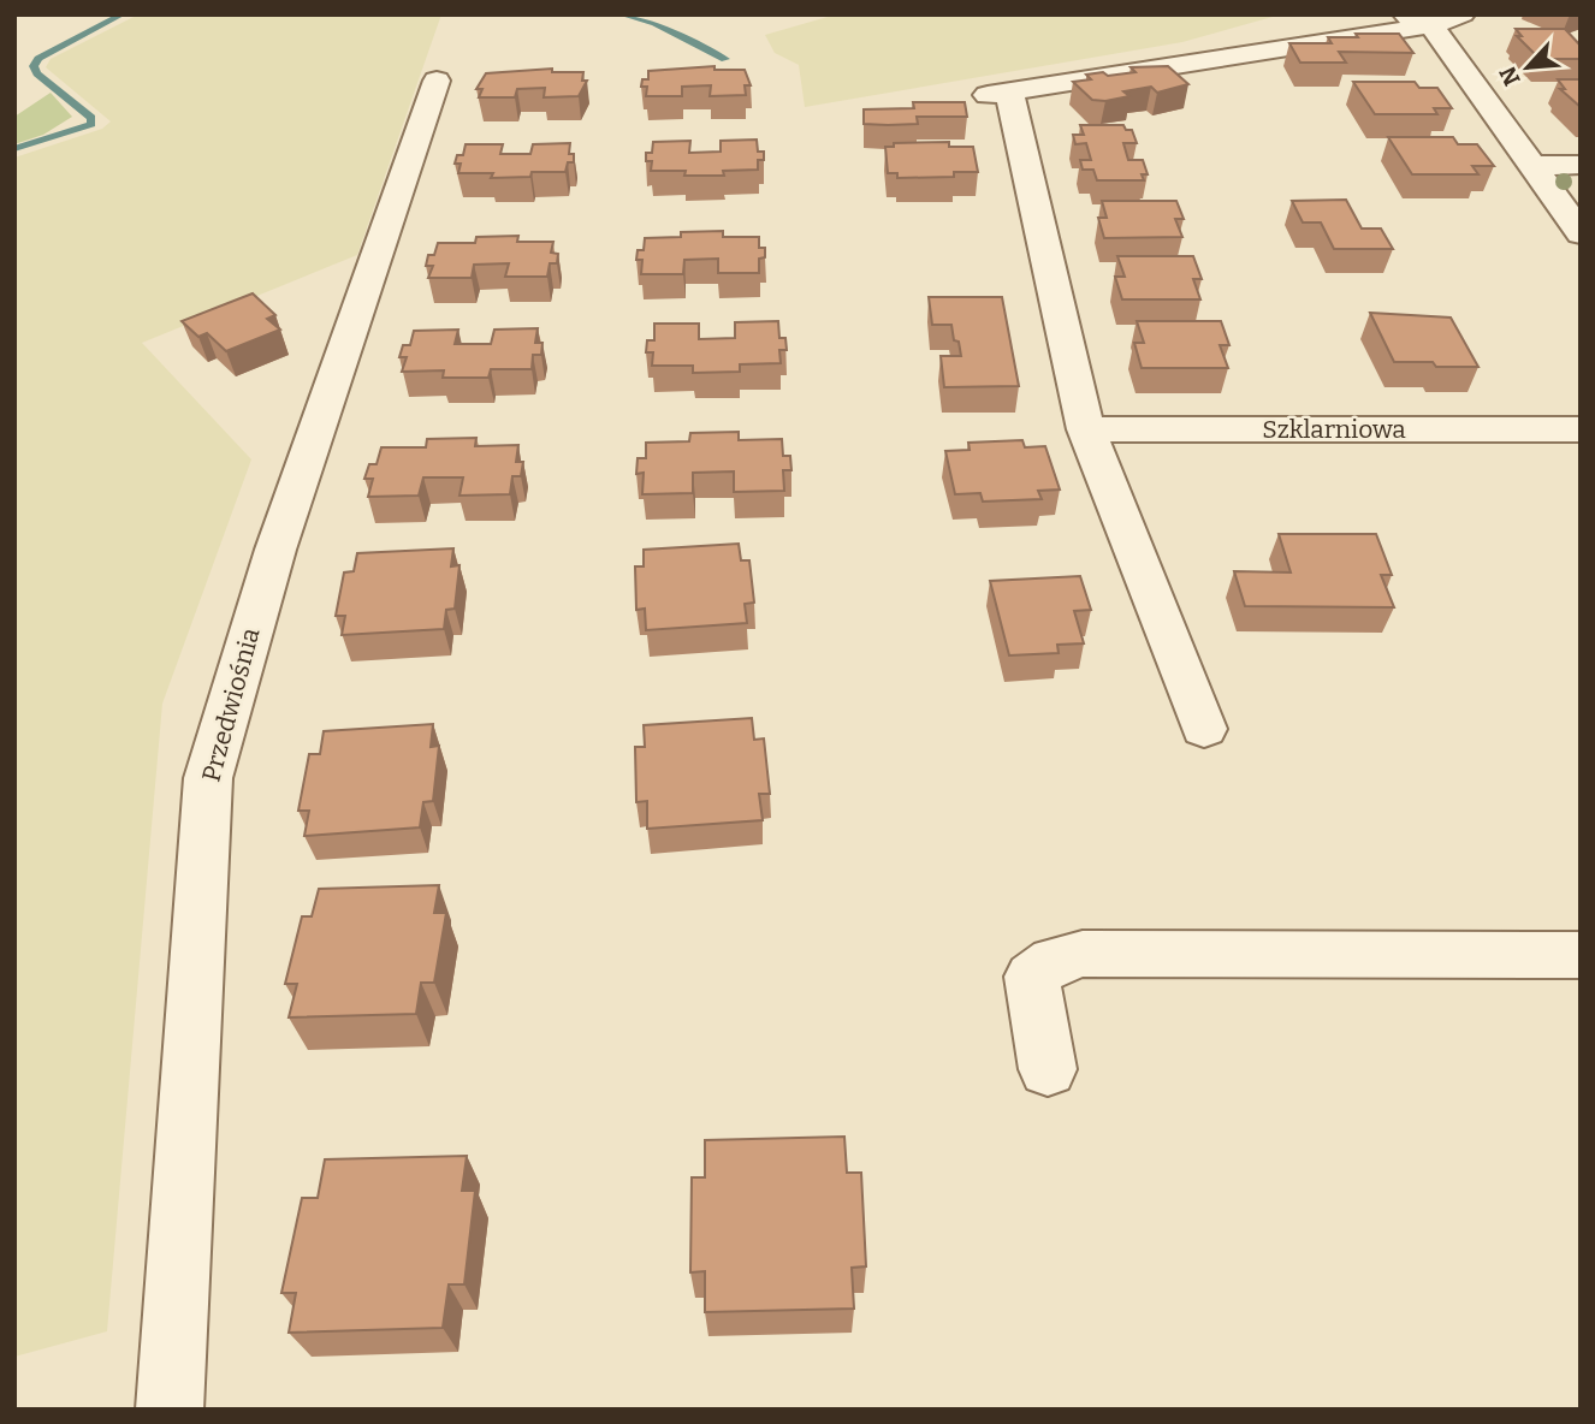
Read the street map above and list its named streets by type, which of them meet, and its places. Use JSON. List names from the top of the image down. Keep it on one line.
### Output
{"streets":{"street":["Szklarniowa","Przedwiośnia"]},"north":"bottom left"}
